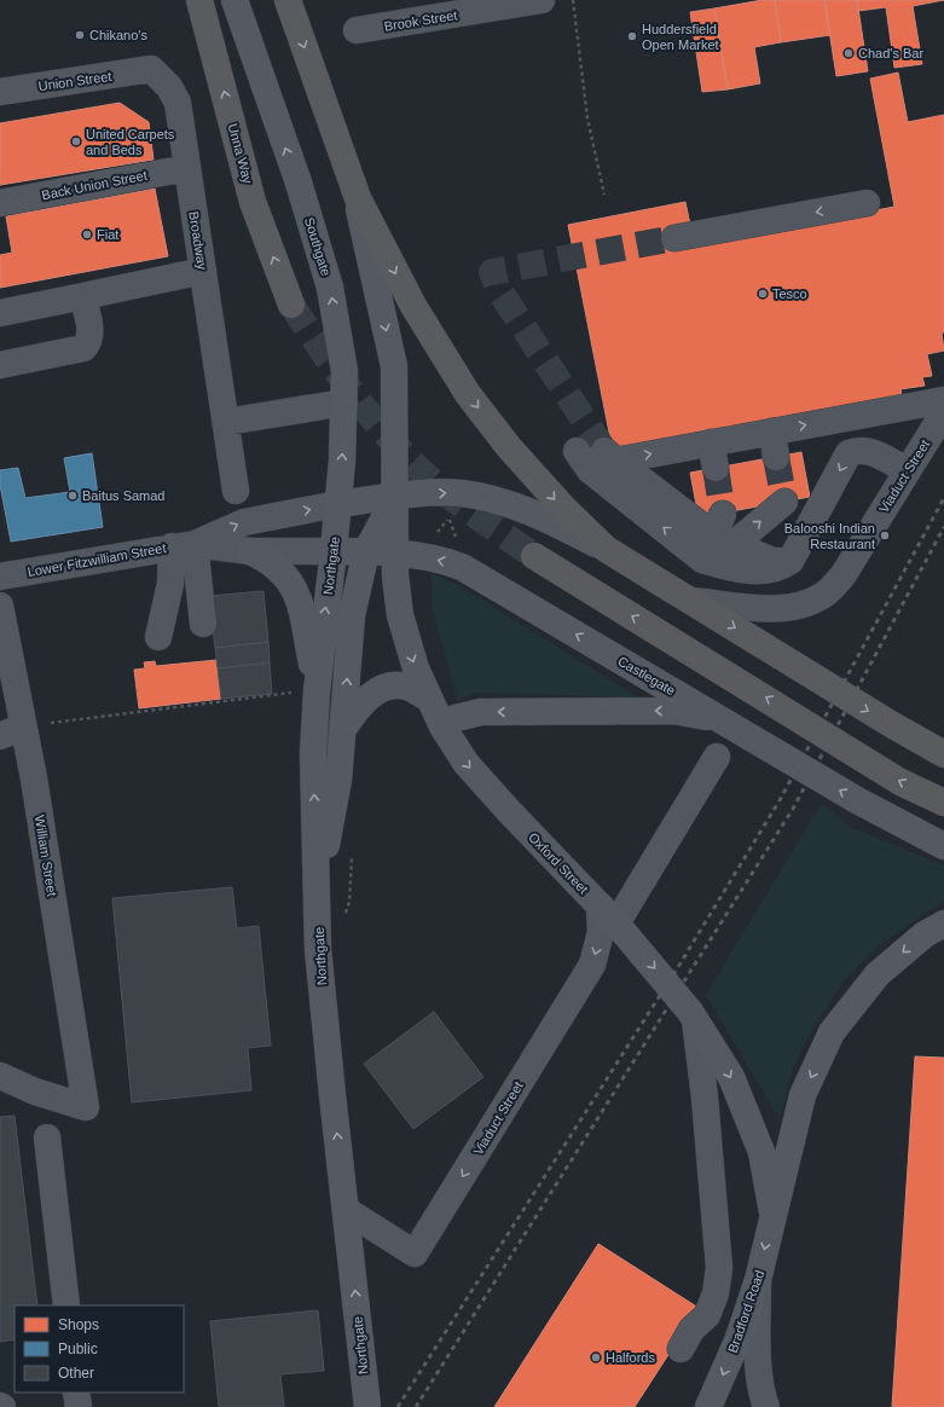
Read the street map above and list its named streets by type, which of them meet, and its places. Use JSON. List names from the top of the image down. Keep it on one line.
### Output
{"streets":{"highway":["Unna Way"],"main road":["Southgate","Northgate","Castlegate","Oxford Street","Bradford Road"],"street":["Brook Street","Union Street","Back Union Street","Broadway","Viaduct Street","Lower Fitzwilliam Street","William Street"]},"crossings":[["Union Street","Broadway"],["Back Union Street","Broadway"],["Southgate","Lower Fitzwilliam Street"],["Southgate","Northgate"],["Viaduct Street","Northgate"],["Viaduct Street","Oxford Street"],["Lower Fitzwilliam Street","Northgate"],["Lower Fitzwilliam Street","Castlegate"],["Northgate","Castlegate"],["Castlegate","Oxford Street"],["Oxford Street","Bradford Road"]],"one_way":["Viaduct Street","Castlegate","Oxford Street","Bradford Road"],"places":["Chikano's","Huddersfield Open Market","Chad's Bar","United Carpets and Beds","Fiat","Tesco","Baitus Samad","Balooshi Indian Restaurant","Halfords"],"legend":["Shops","Public","Other"]}
